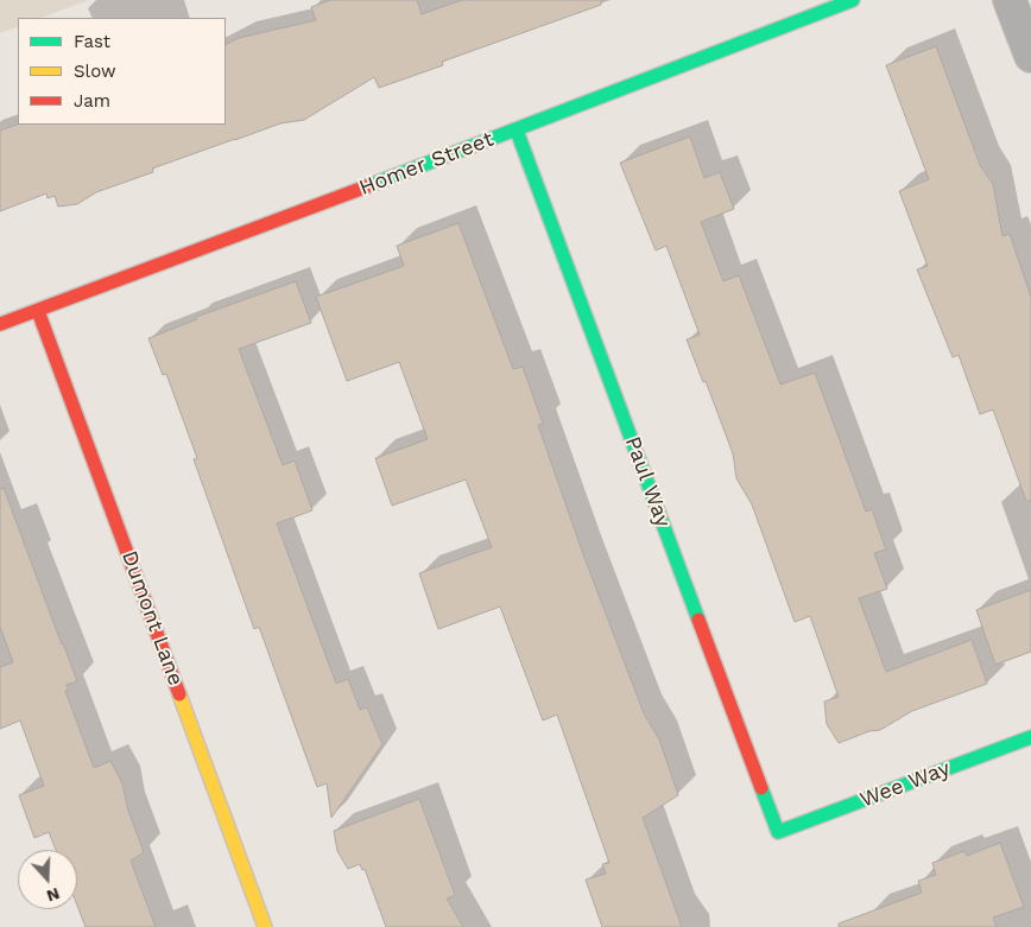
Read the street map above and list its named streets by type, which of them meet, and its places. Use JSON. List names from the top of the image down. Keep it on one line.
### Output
{"streets":{"street":["Homer Street","Paul Way","Dumont Lane","Wee Way"]},"crossings":[["Homer Street","Paul Way"],["Homer Street","Dumont Lane"],["Paul Way","Wee Way"]],"legend":["Fast","Slow","Jam"],"north":"bottom"}
